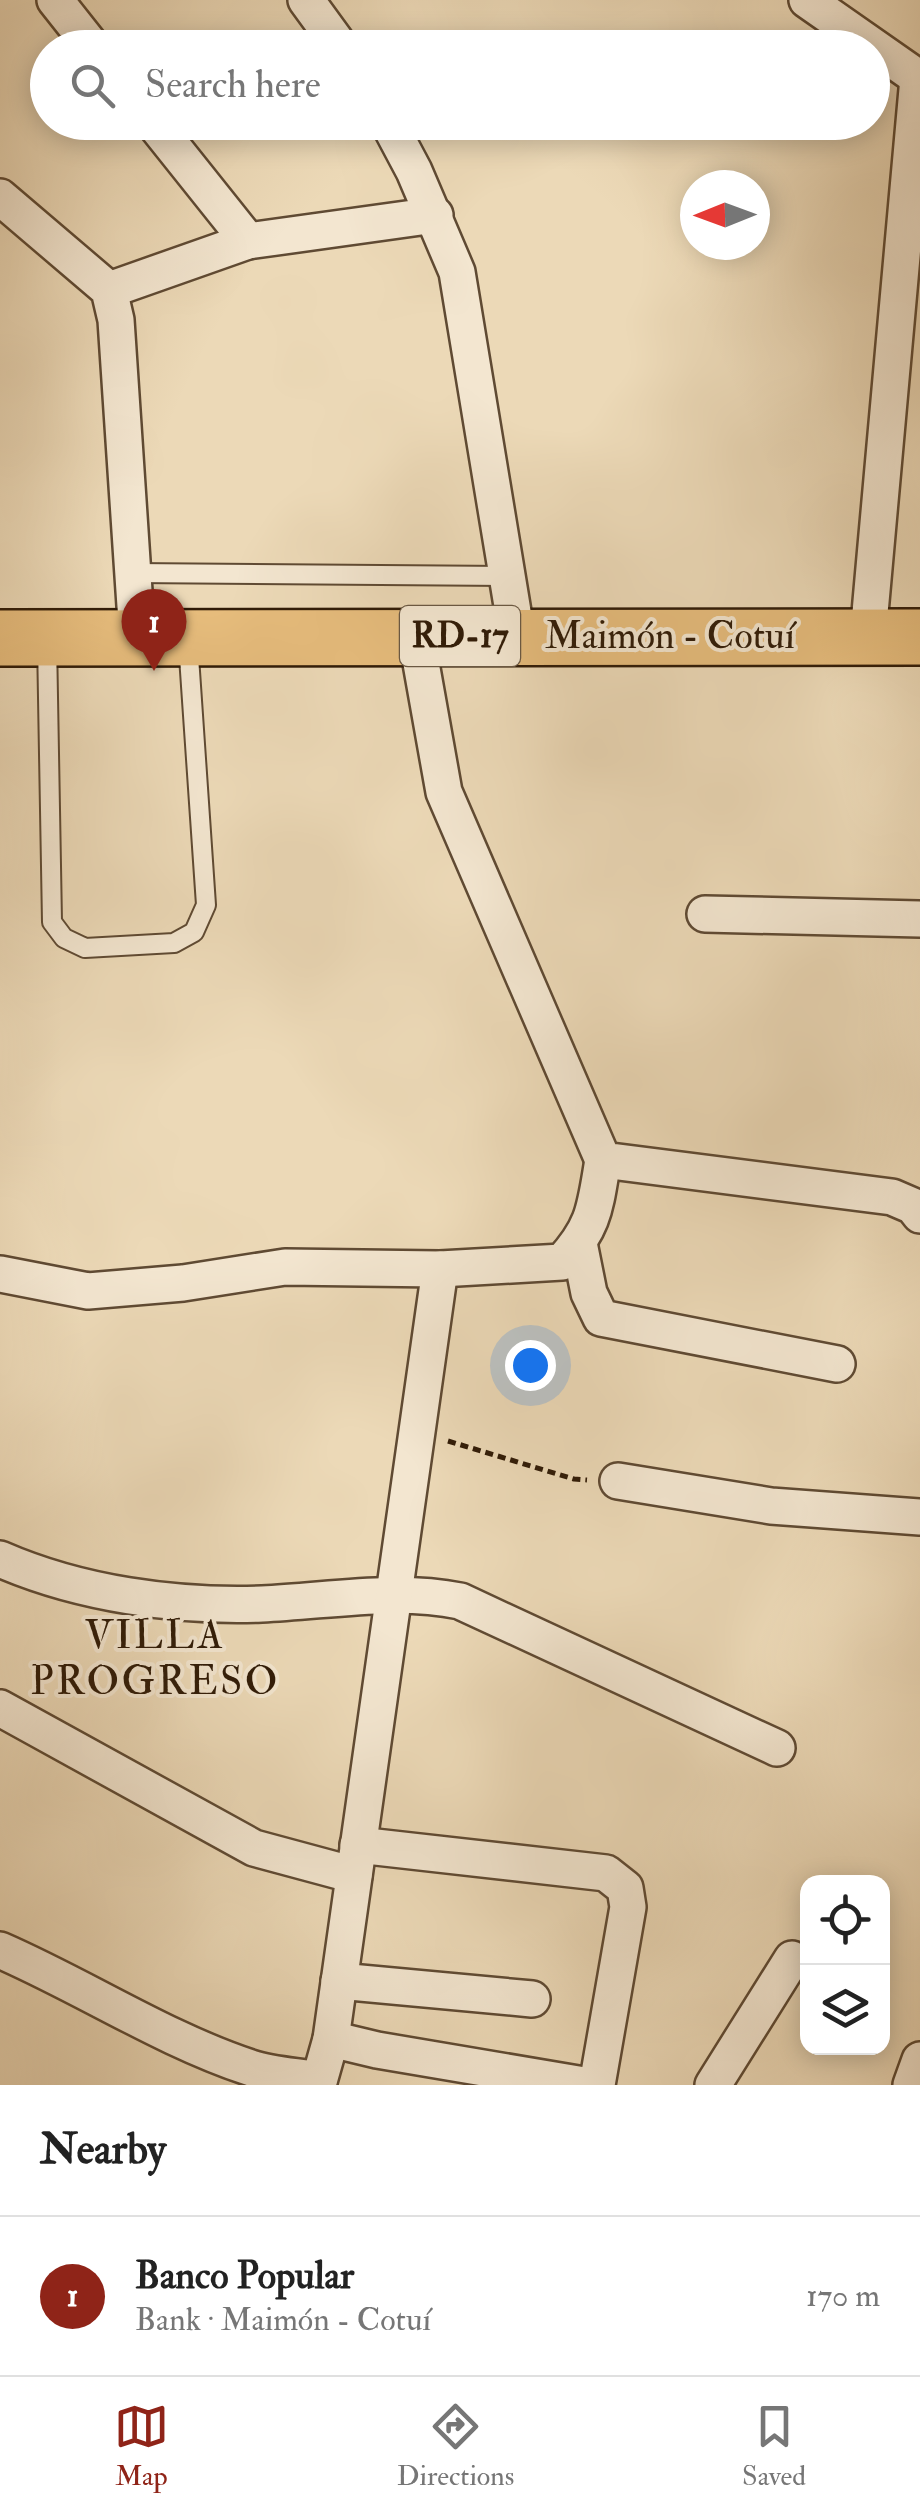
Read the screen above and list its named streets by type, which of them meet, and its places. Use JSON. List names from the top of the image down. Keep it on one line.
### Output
{"streets":{"main road":["RD-17","Maimón - Cotuí"]},"districts":["VILLA PROGRESO"],"north":"left","page":{"search":"Search here","pins":"1","heading":"Nearby","list":[{"mark":"1","name":"Banco Popular","note":"Bank · Maimón - Cotuí","value":"170 m"}],"nav":["Map","Directions","Saved"]}}
